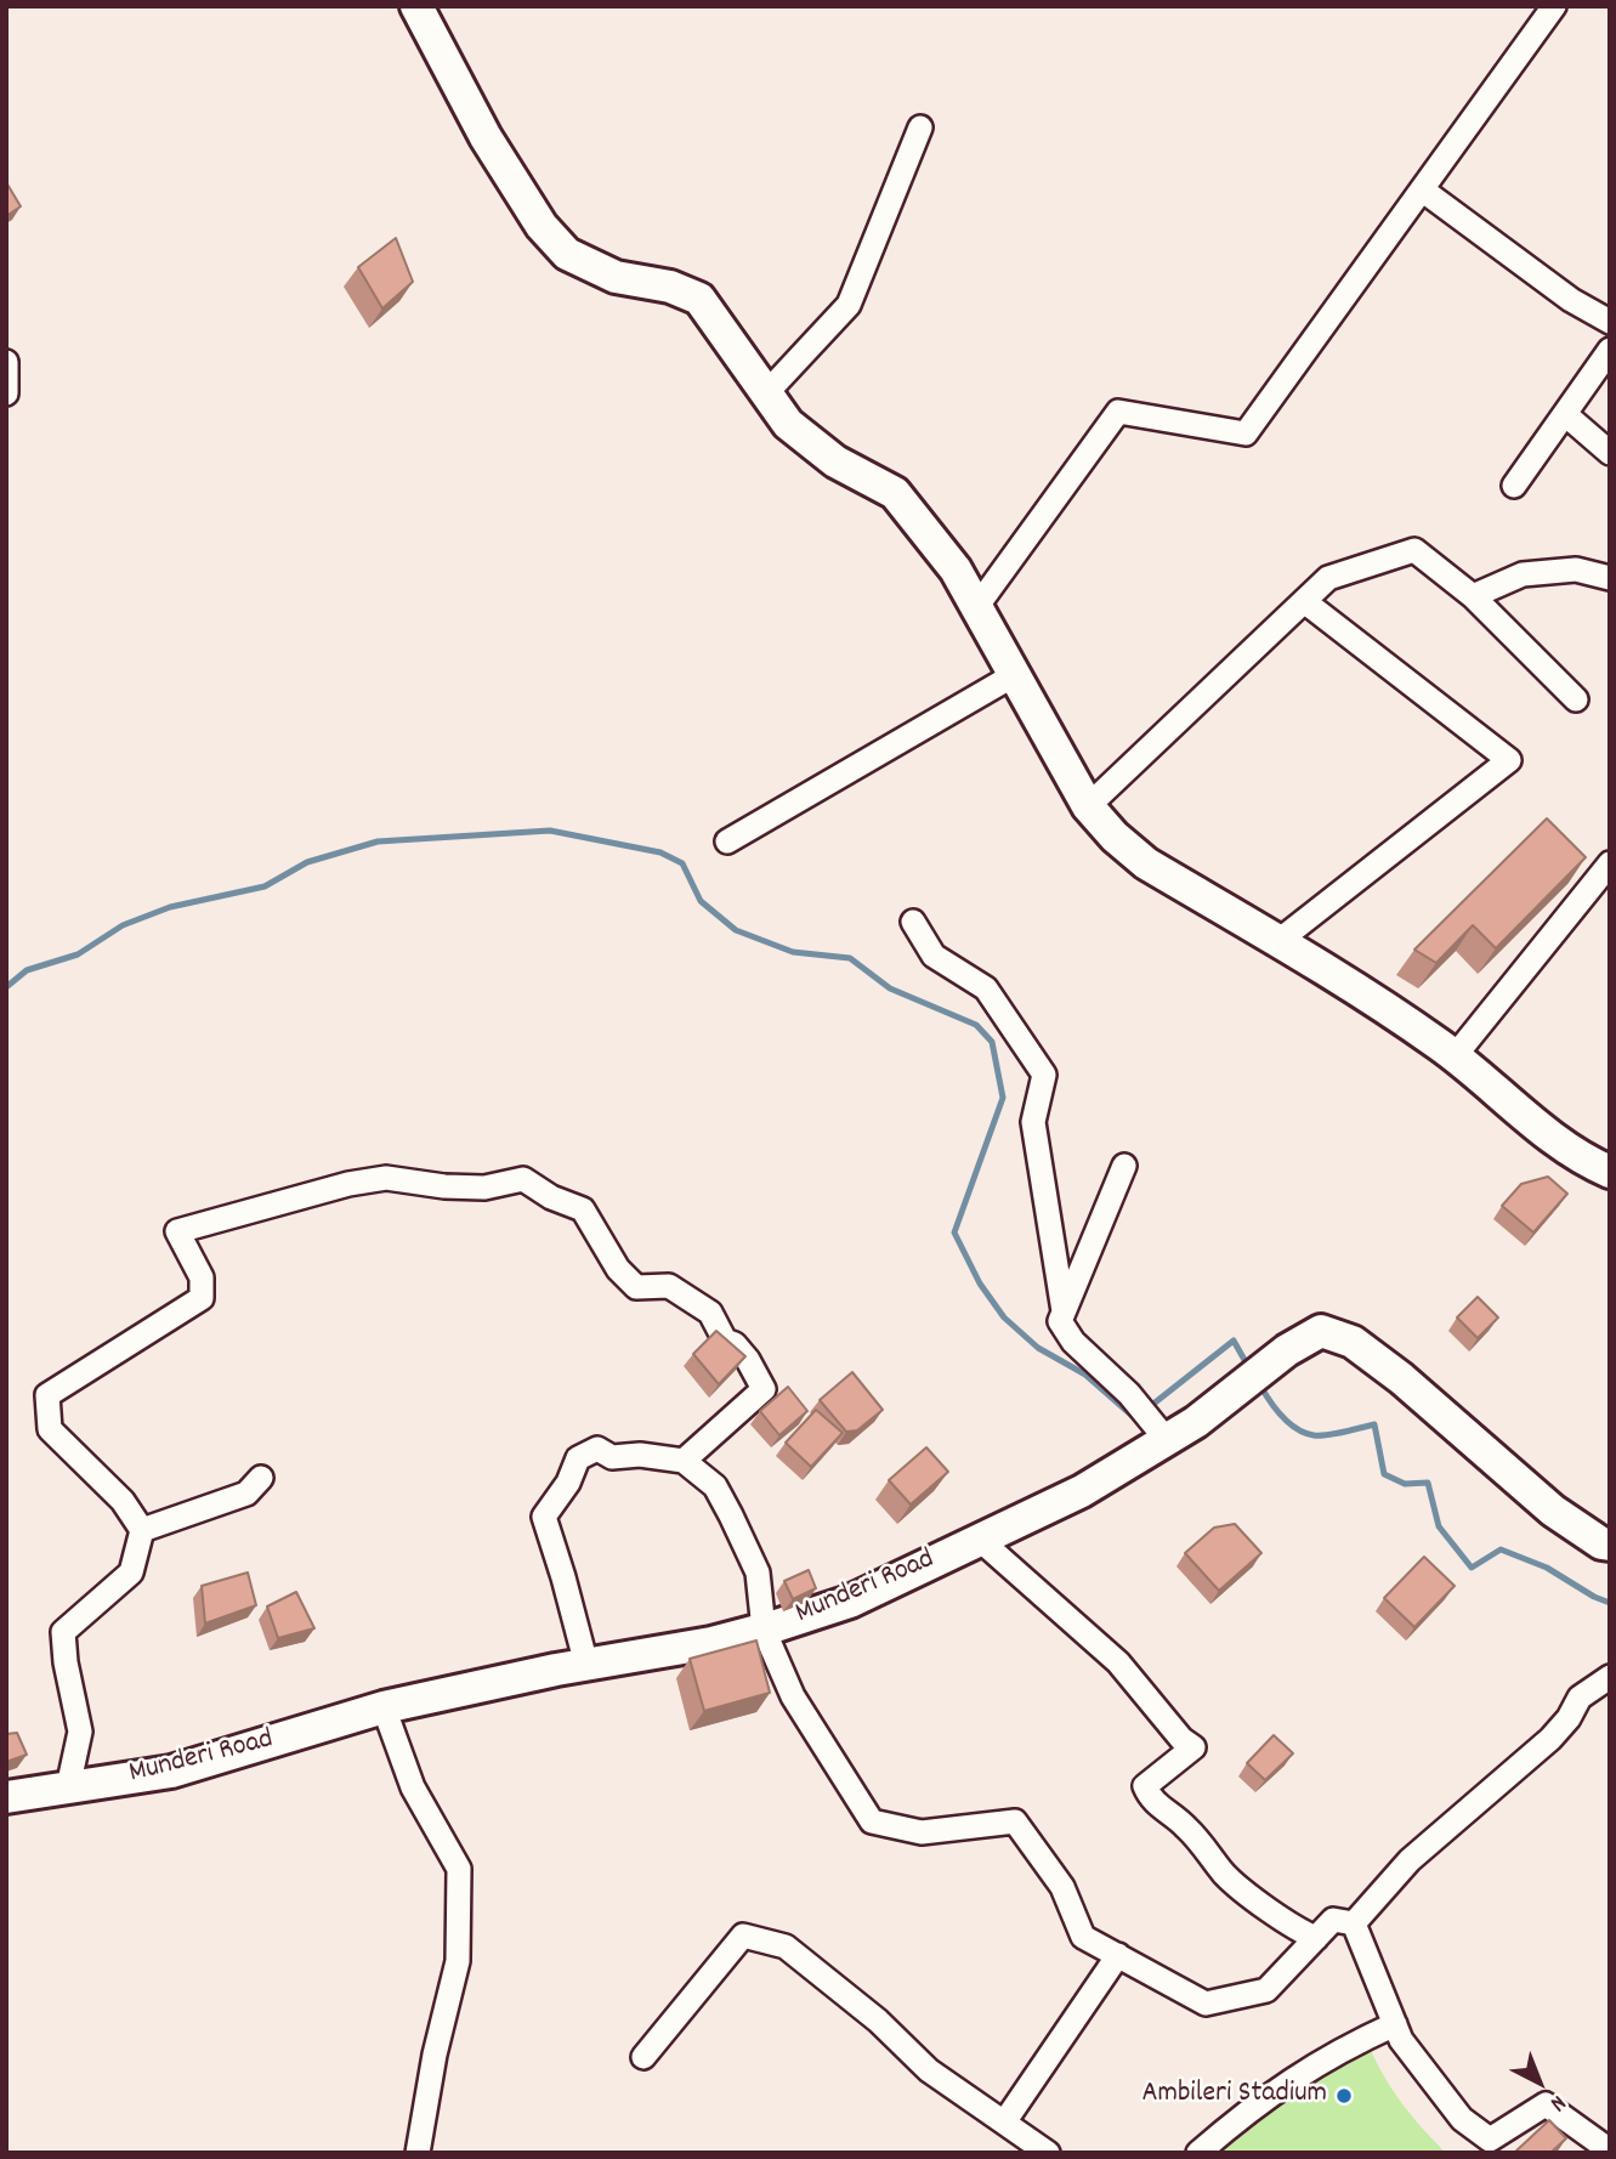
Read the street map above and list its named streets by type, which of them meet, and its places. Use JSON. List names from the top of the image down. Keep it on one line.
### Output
{"streets":{"main road":["Munderi Road"]},"places":["Ambileri Stadium"],"north":"bottom right"}
